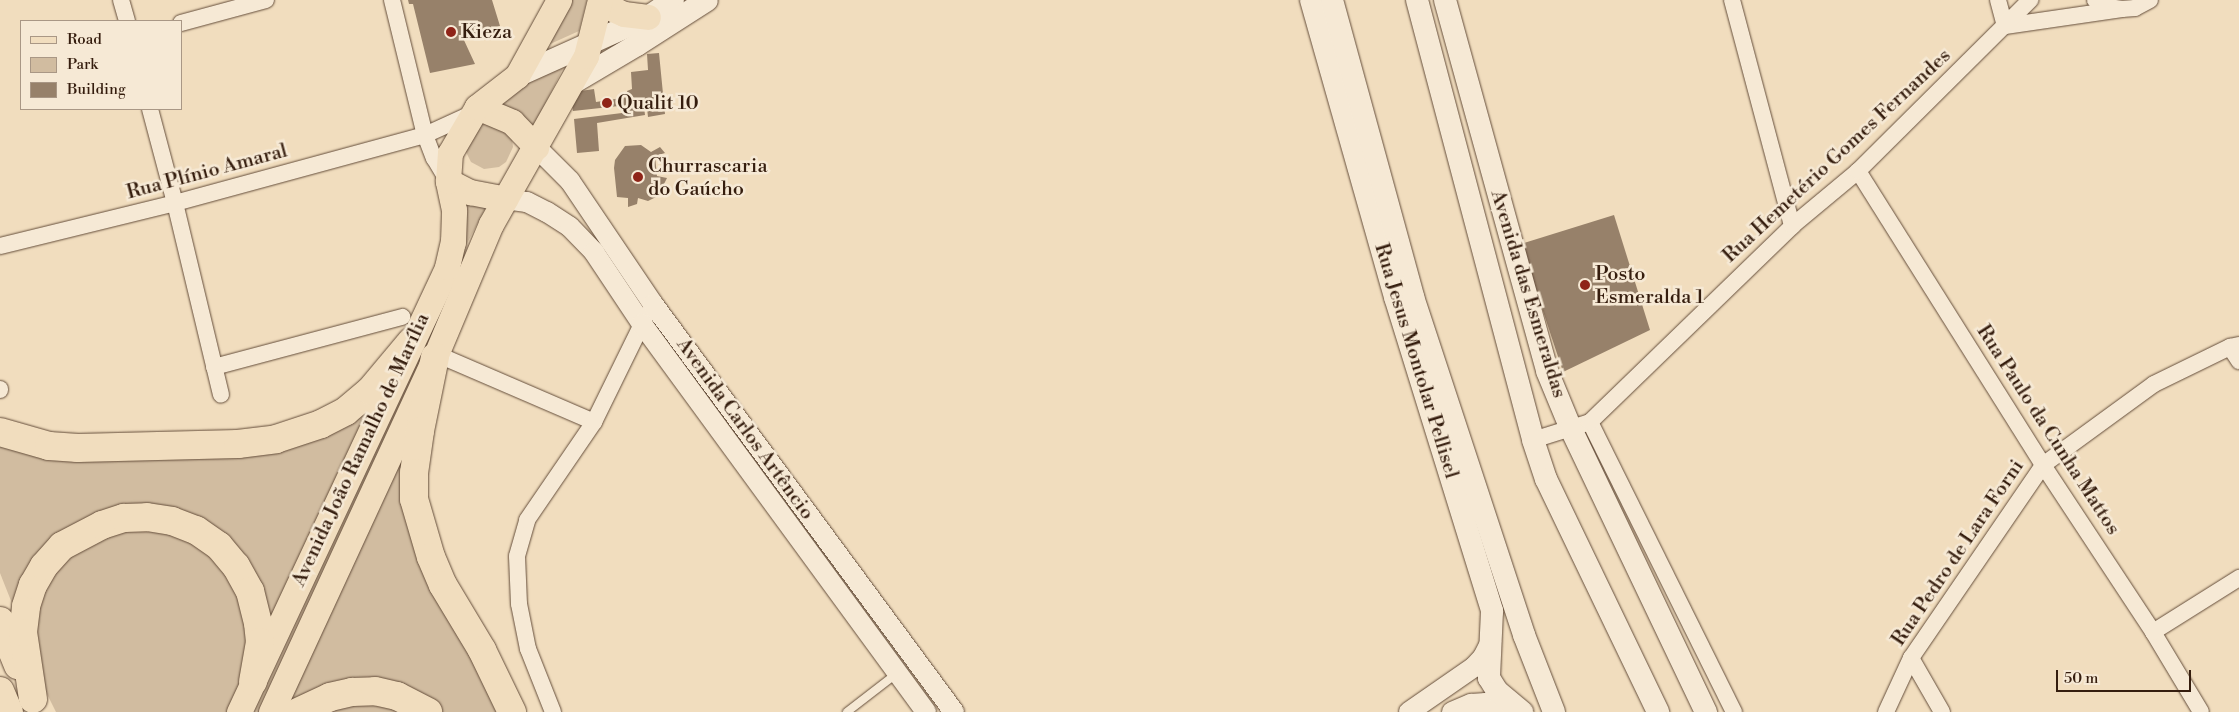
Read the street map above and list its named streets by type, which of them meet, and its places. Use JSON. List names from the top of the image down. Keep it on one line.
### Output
{"streets":{"main road":["Avenida das Esmeraldas","Rua Jesus Montolar Pellisel","Avenida João Ramalho de Marília"],"street":["Rua Hemetério Gomes Fernandes","Rua Plínio Amaral","Avenida Carlos Artêncio","Rua Paulo da Cunha Mattos","Rua Pedro de Lara Forni"]},"crossings":[["Rua Hemetério Gomes Fernandes","Avenida das Esmeraldas"],["Rua Hemetério Gomes Fernandes","Rua Paulo da Cunha Mattos"],["Rua Plínio Amaral","Avenida Carlos Artêncio"],["Rua Plínio Amaral","Avenida João Ramalho de Marília"],["Avenida Carlos Artêncio","Avenida João Ramalho de Marília"],["Rua Paulo da Cunha Mattos","Rua Pedro de Lara Forni"]],"places":["Kieza","Qualit 10","Churrascaria do Gaúcho","Posto Esmeralda 1"],"legend":["Road","Park","Building"],"scale_bar":"50 m"}
